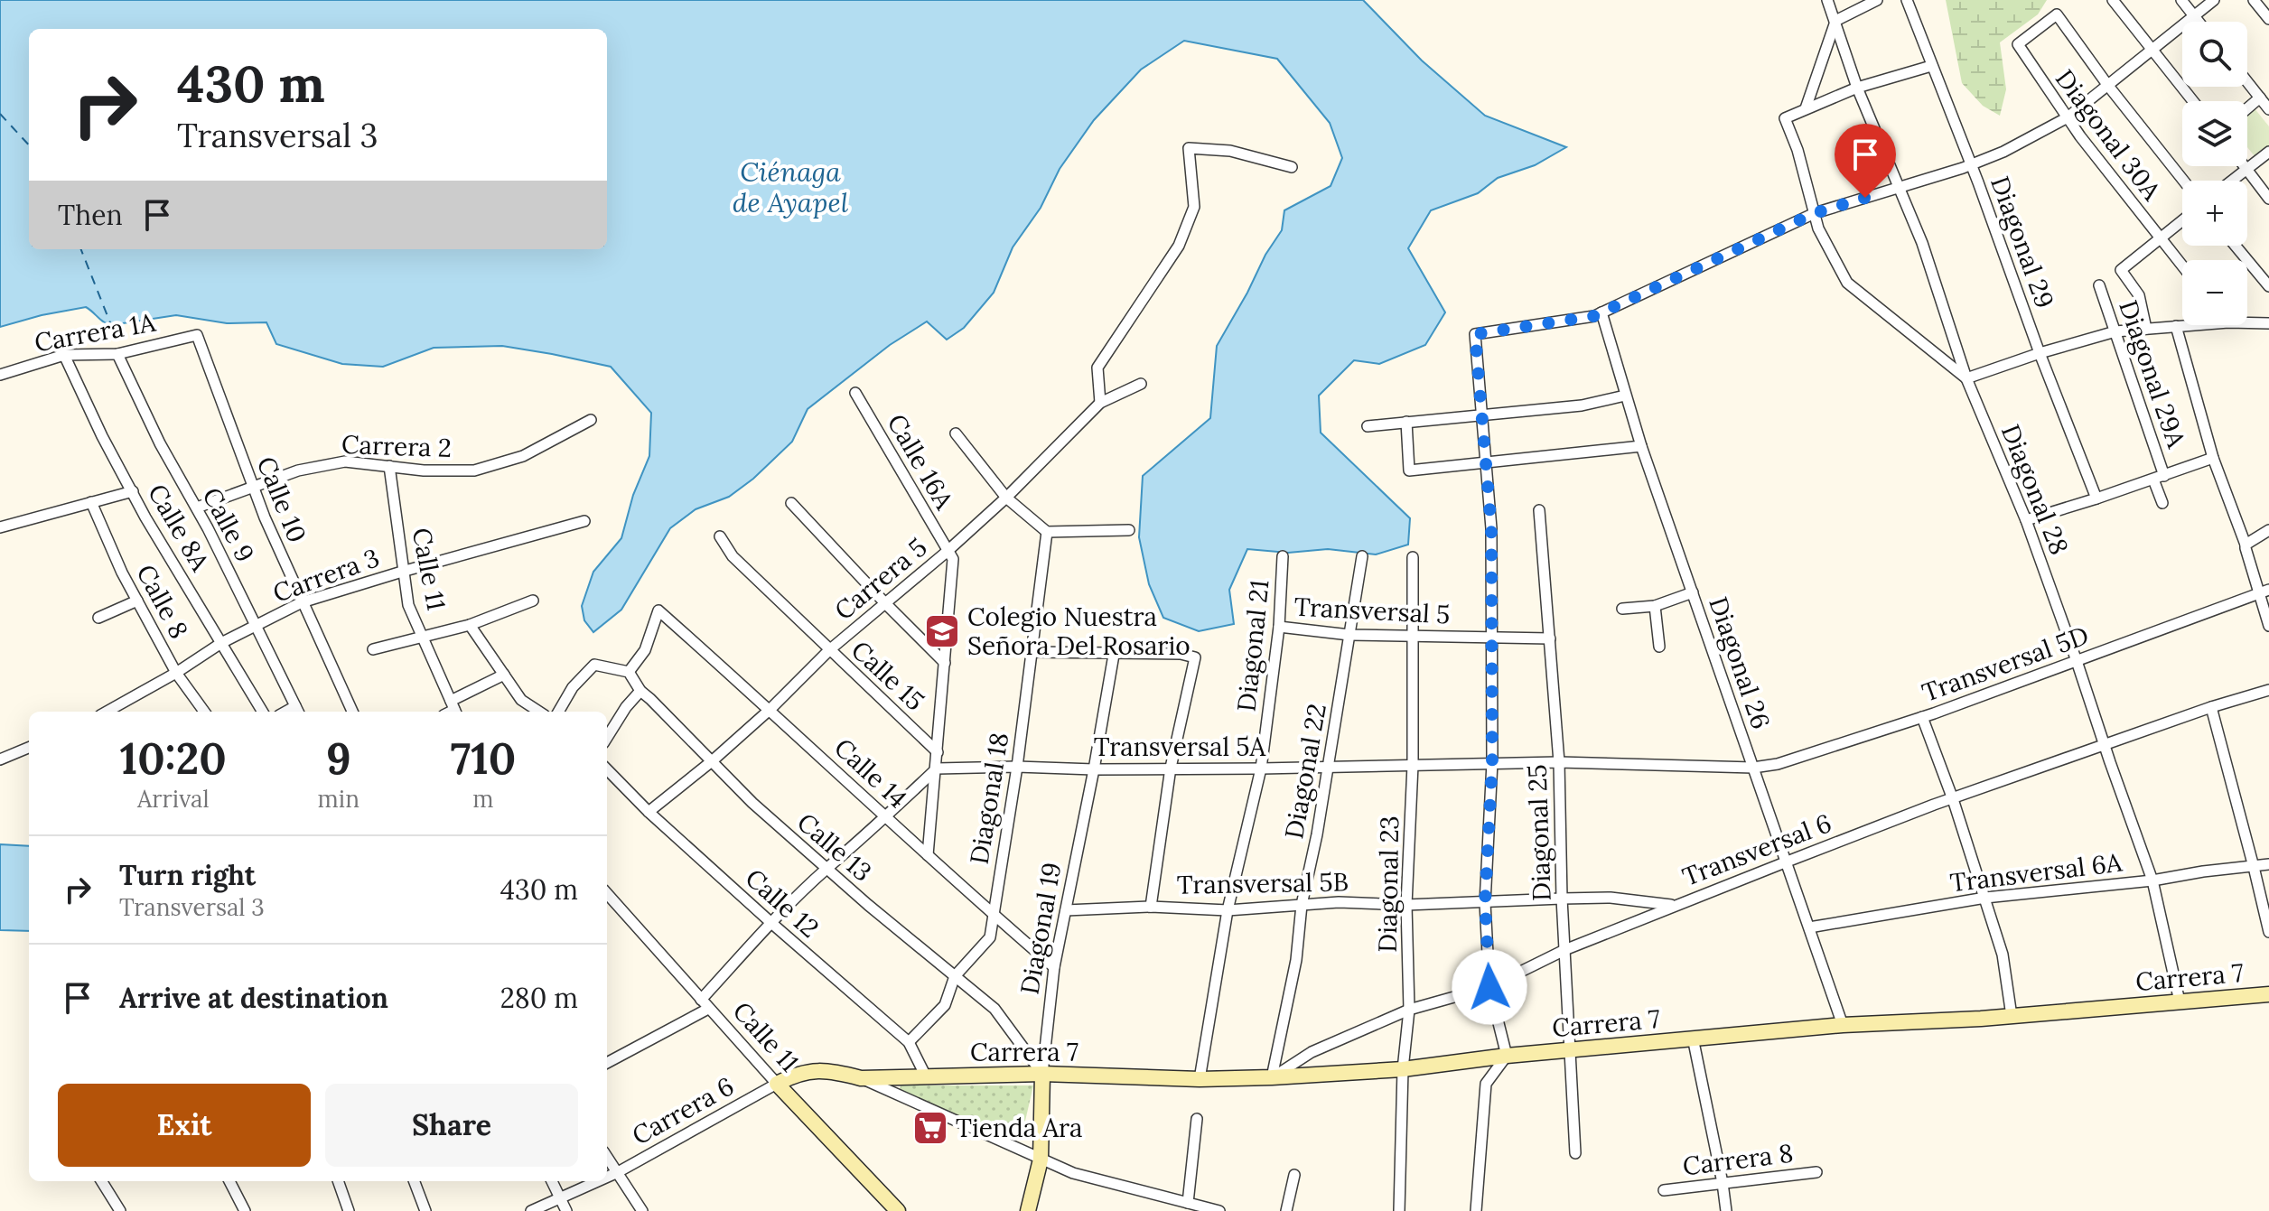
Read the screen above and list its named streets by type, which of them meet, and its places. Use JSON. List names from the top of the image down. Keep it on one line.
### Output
{"streets":{"main road":["Calle 11","Diagonal 19","Carrera 7"],"street":["Diagonal 30A","Diagonal 29","Carrera 1A","Diagonal 29A","Carrera 2","Calle 16A","Diagonal 28","Calle 10","Calle 9","Calle 8A","Carrera 3","Carrera 5","Calle 8","Transversal 5","Diagonal 21","Diagonal 26","Transversal 5D","Calle 15","Transversal 5A","Diagonal 22","Calle 14","Diagonal 18","Diagonal 25","Calle 13","Transversal 6","Transversal 6A","Transversal 5B","Diagonal 23","Calle 12","Carrera 6","Carrera 8"]},"crossings":[["Carrera 1A","Calle 10"],["Carrera 1A","Calle 9"],["Carrera 1A","Calle 8A"],["Carrera 2","Calle 10"],["Carrera 2","Calle 9"],["Carrera 2","Calle 11"],["Calle 16A","Carrera 5"],["Diagonal 28","Transversal 5D"],["Diagonal 28","Transversal 6"],["Diagonal 28","Transversal 6A"],["Diagonal 28","Carrera 7"],["Calle 10","Carrera 3"],["Calle 9","Carrera 3"],["Calle 8A","Carrera 3"],["Calle 11","Carrera 3"],["Calle 11","Carrera 7"],["Calle 11","Carrera 6"],["Carrera 3","Calle 8"],["Carrera 5","Calle 15"],["Carrera 5","Calle 14"],["Carrera 5","Calle 13"],["Carrera 5","Calle 12"],["Transversal 5","Diagonal 21"],["Transversal 5","Diagonal 22"],["Transversal 5","Diagonal 25"],["Transversal 5","Diagonal 23"],["Diagonal 21","Transversal 5A"],["Diagonal 21","Transversal 5B"],["Diagonal 21","Carrera 7"],["Diagonal 26","Transversal 5D"],["Diagonal 26","Transversal 5A"],["Diagonal 26","Transversal 6"],["Diagonal 26","Transversal 6A"],["Diagonal 26","Carrera 7"],["Transversal 5D","Transversal 5A"],["Transversal 5A","Diagonal 22"],["Transversal 5A","Diagonal 18"],["Transversal 5A","Diagonal 25"],["Transversal 5A","Diagonal 23"],["Transversal 5A","Diagonal 19"],["Diagonal 22","Transversal 6"],["Diagonal 22","Transversal 5B"],["Diagonal 22","Carrera 7"],["Calle 14","Diagonal 18"],["Calle 14","Calle 13"],["Calle 14","Diagonal 19"],["Diagonal 18","Calle 13"],["Diagonal 18","Calle 12"],["Diagonal 25","Transversal 6"],["Diagonal 25","Transversal 5B"],["Diagonal 25","Carrera 7"],["Calle 13","Diagonal 19"],["Calle 13","Carrera 7"],["Transversal 6","Transversal 5B"],["Transversal 6","Diagonal 23"],["Transversal 6","Carrera 7"],["Transversal 5B","Diagonal 23"],["Transversal 5B","Diagonal 19"],["Diagonal 23","Carrera 7"],["Calle 12","Carrera 7"],["Diagonal 19","Carrera 7"],["Carrera 7","Carrera 6"]],"water":["Ciénaga de Ayapel"],"places":{"school or university":["Colegio Nuestra Señora Del Rosario"],"supermarket":["Tienda Ara"]},"page":{"map_buttons":["+","−"],"turn":["430 m","Transversal 3"],"then":"Then","eta":["10:20","Arrival","9","min","710","m"],"list":[{"name":"Turn right","note":"Transversal 3","value":"430 m"},{"name":"Arrive at destination","value":"280 m"}],"buttons":["Exit","Share"]}}
